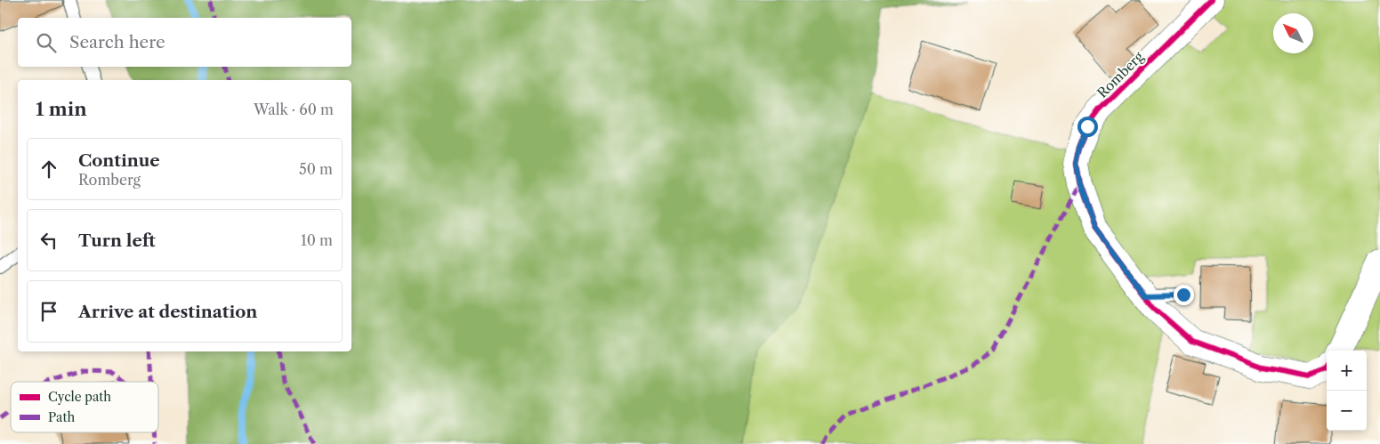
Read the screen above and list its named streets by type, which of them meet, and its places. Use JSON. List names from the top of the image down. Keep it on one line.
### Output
{"streets":{"street":["Romberg"]},"legend":["Cycle path","Path"],"north":"top left","page":{"search":"Search here","heading":["1 min","Walk · 60 m"],"list":[["Continue","Romberg","50 m"],["Turn left","10 m"],"Arrive at destination"],"map_buttons":["+","−"]}}
